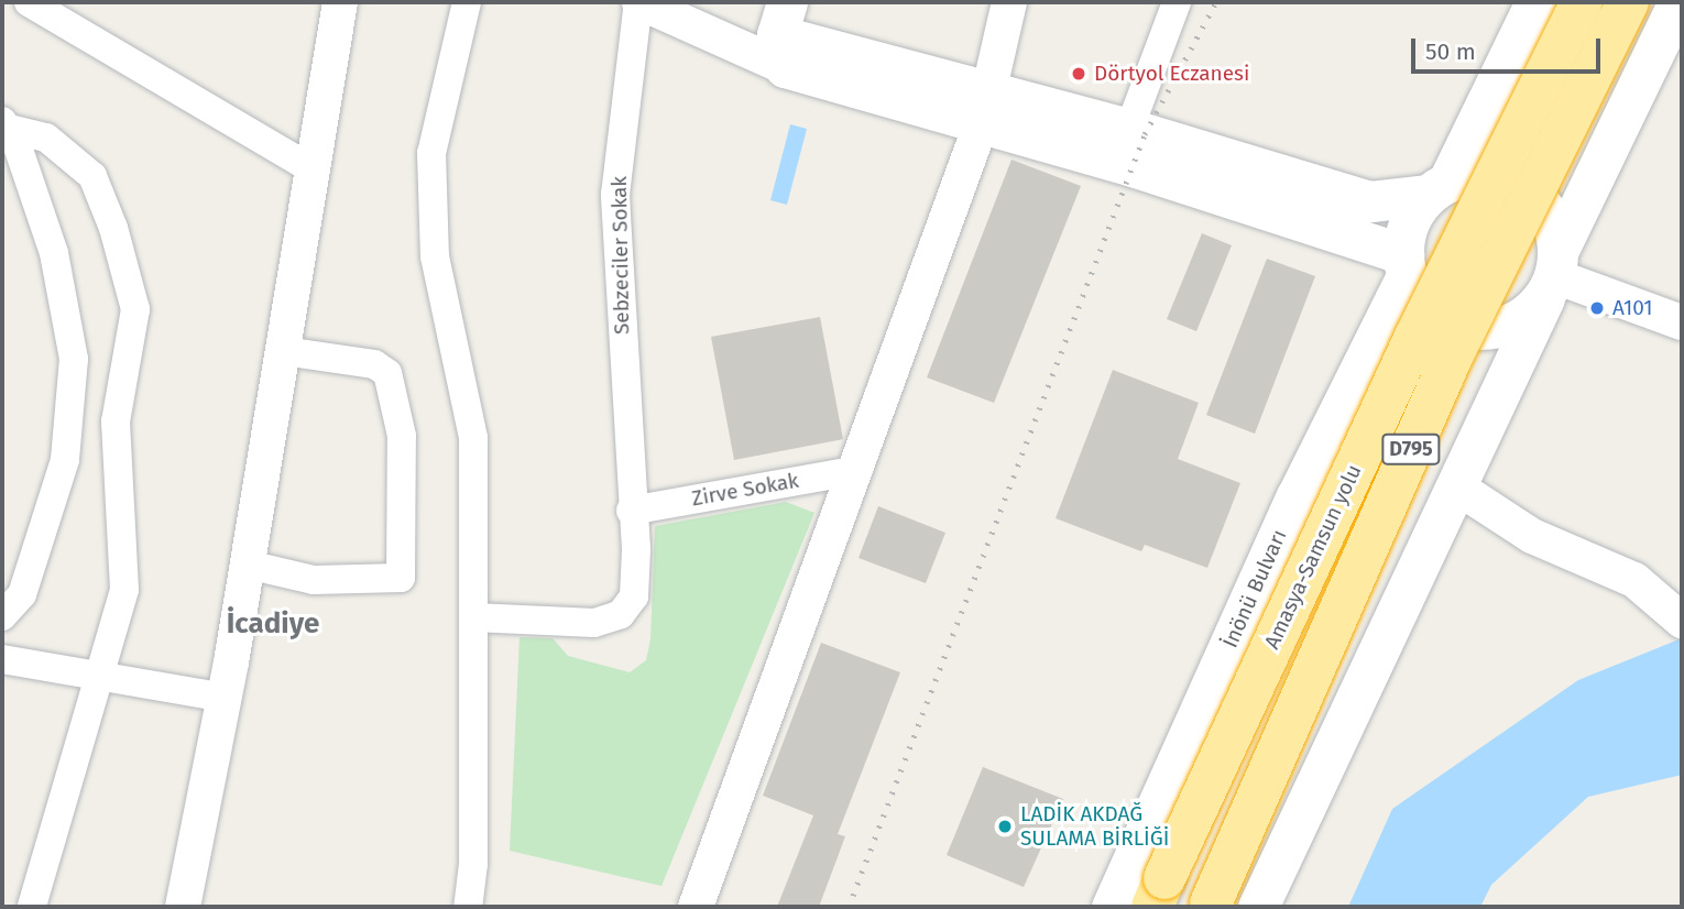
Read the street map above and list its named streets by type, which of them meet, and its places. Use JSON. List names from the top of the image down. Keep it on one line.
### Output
{"streets":{"highway":["D795","Amasya-Samsun yolu"],"main road":["İnönü Bulvarı"],"street":["Sebzeciler Sokak","Zirve Sokak"]},"crossings":[["Sebzeciler Sokak","Zirve Sokak"]],"districts":["İcadiye"],"places":["Dörtyol Eczanesi","A101","LADİK AKDAĞ SULAMA BİRLİĞİ"],"scale_bar":"50 m"}
